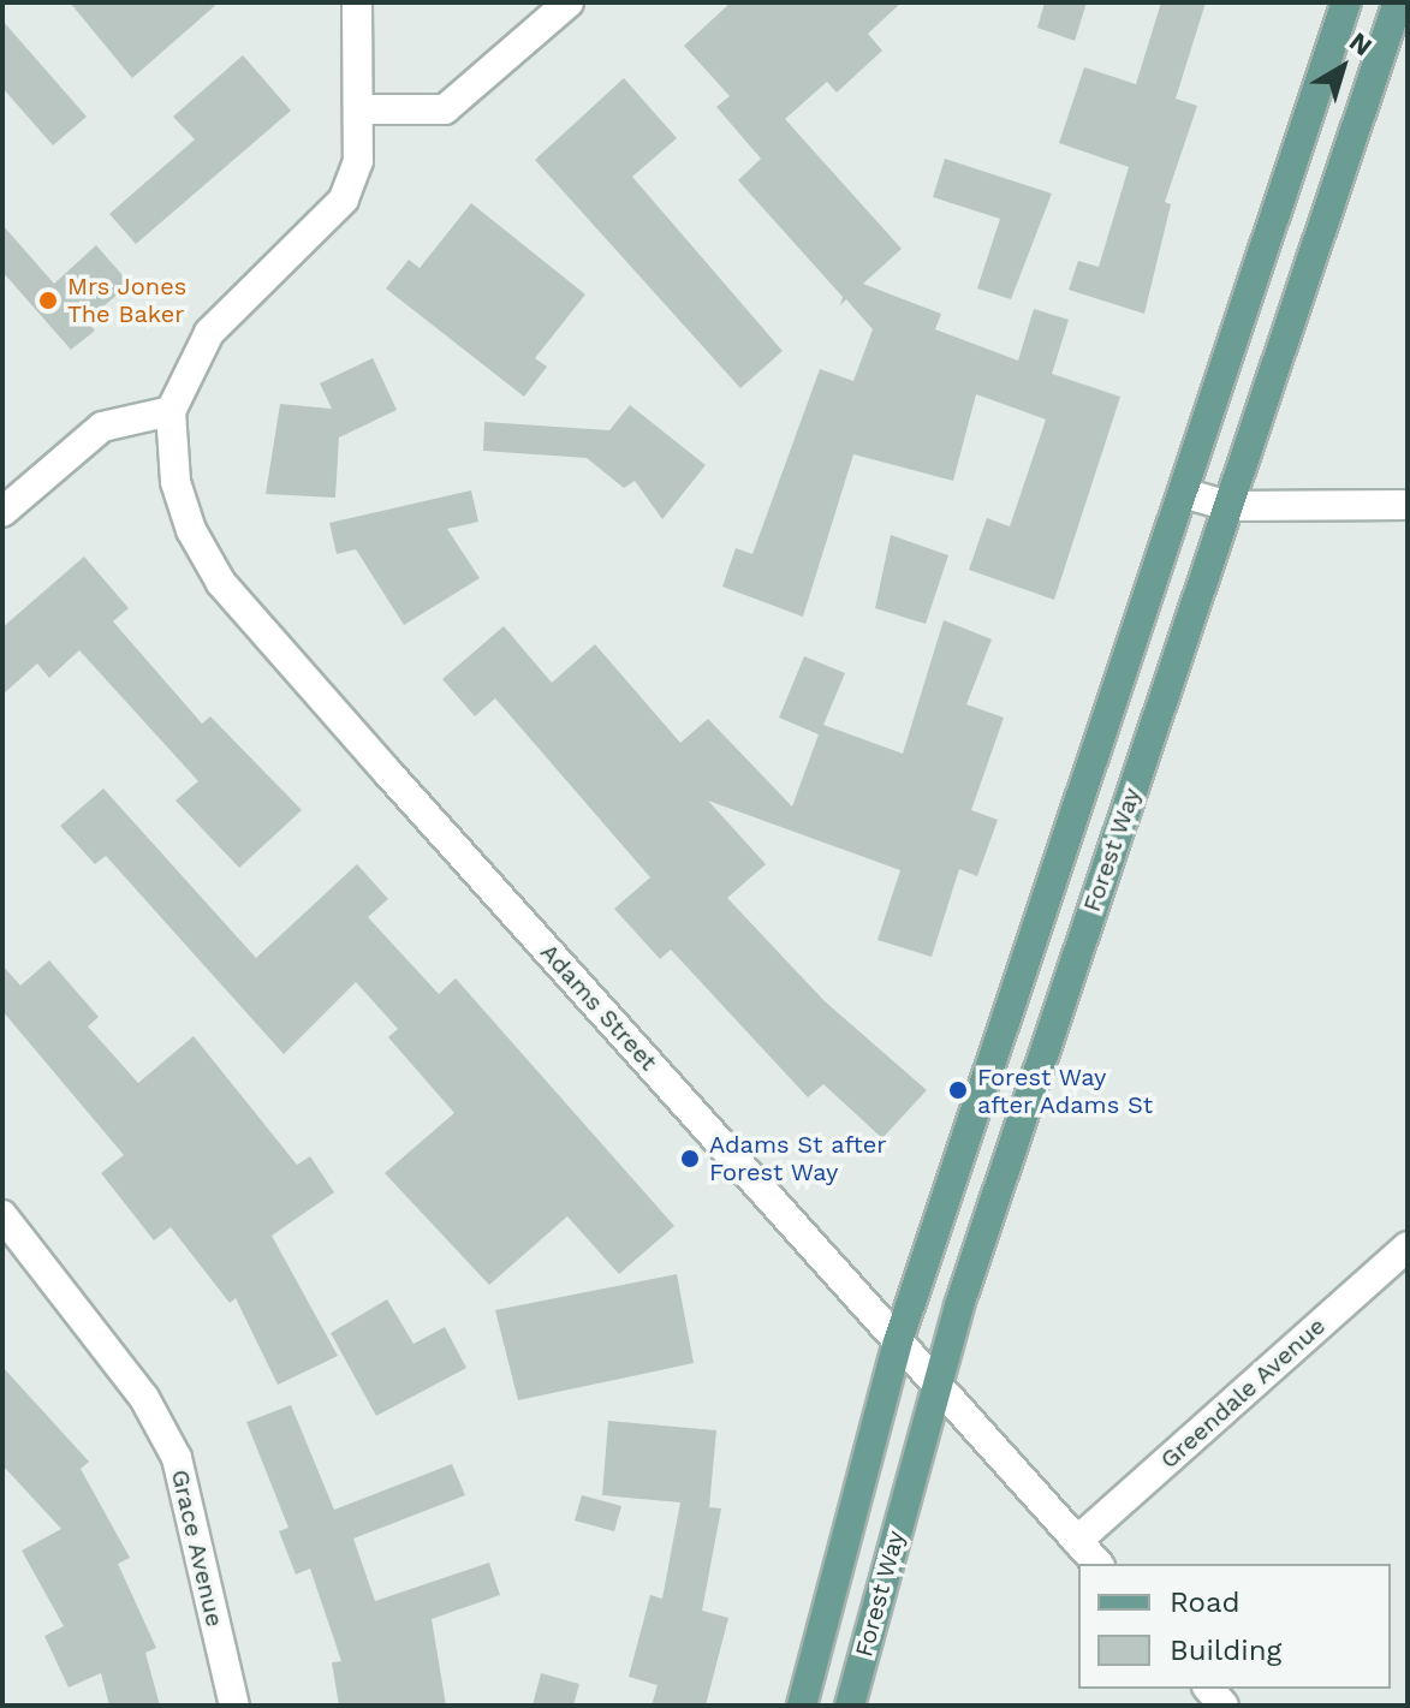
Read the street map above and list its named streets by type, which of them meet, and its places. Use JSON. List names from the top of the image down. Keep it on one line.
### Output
{"streets":{"main road":["Forest Way"],"street":["Adams Street","Greendale Avenue","Grace Avenue"]},"crossings":[["Forest Way","Adams Street"],["Adams Street","Greendale Avenue"]],"places":["Mrs Jones The Baker","Forest Way after Adams St","Adams St after Forest Way"],"legend":["Road","Building"],"north":"top right"}
